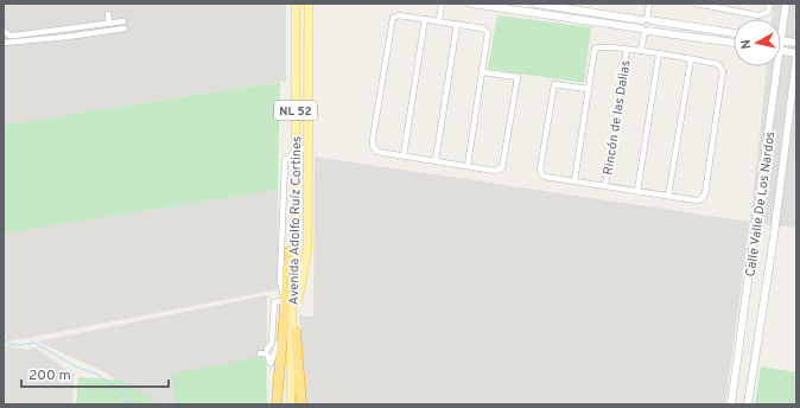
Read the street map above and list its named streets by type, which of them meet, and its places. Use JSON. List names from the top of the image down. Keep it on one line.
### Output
{"streets":{"main road":["NL 52","Avenida Adolfo Ruíz Cortines"],"street":["Rincón de las Dalias","Calle Valle De Los Nardos"]},"scale_bar":"200 m","north":"left"}
